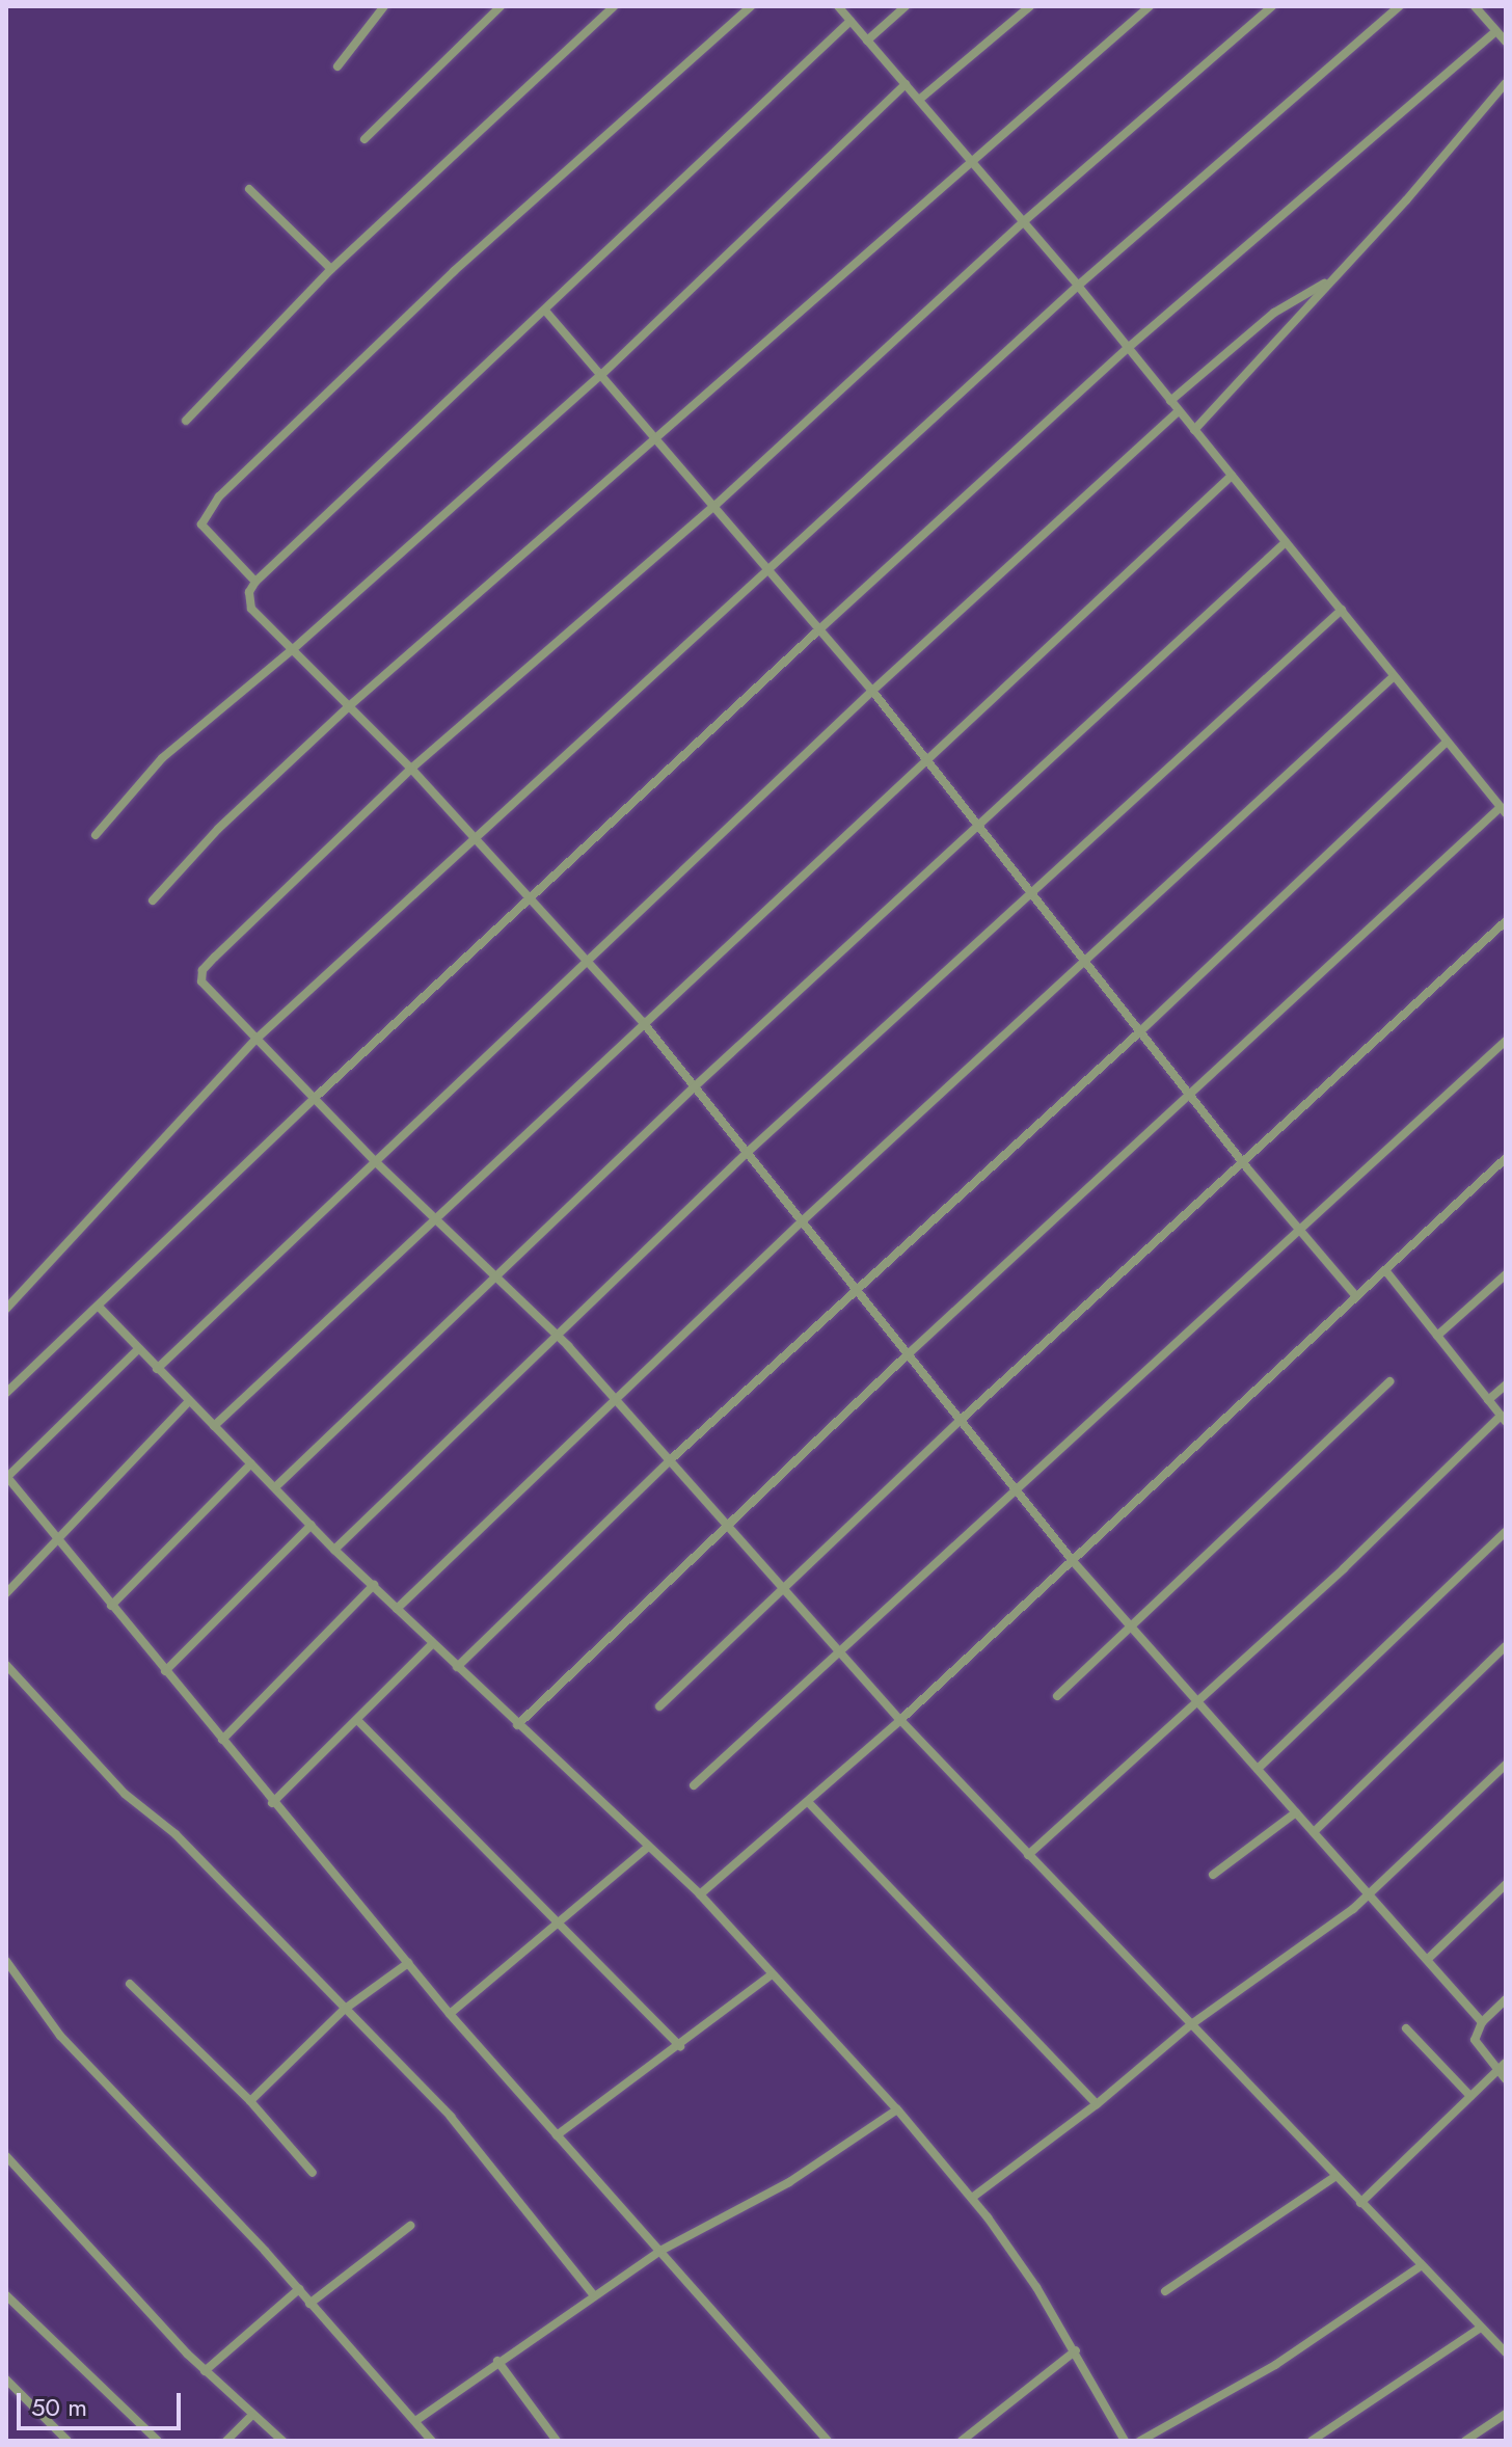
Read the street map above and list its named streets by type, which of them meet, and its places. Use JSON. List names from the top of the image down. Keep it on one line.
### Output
{"scale_bar":"50 m"}
